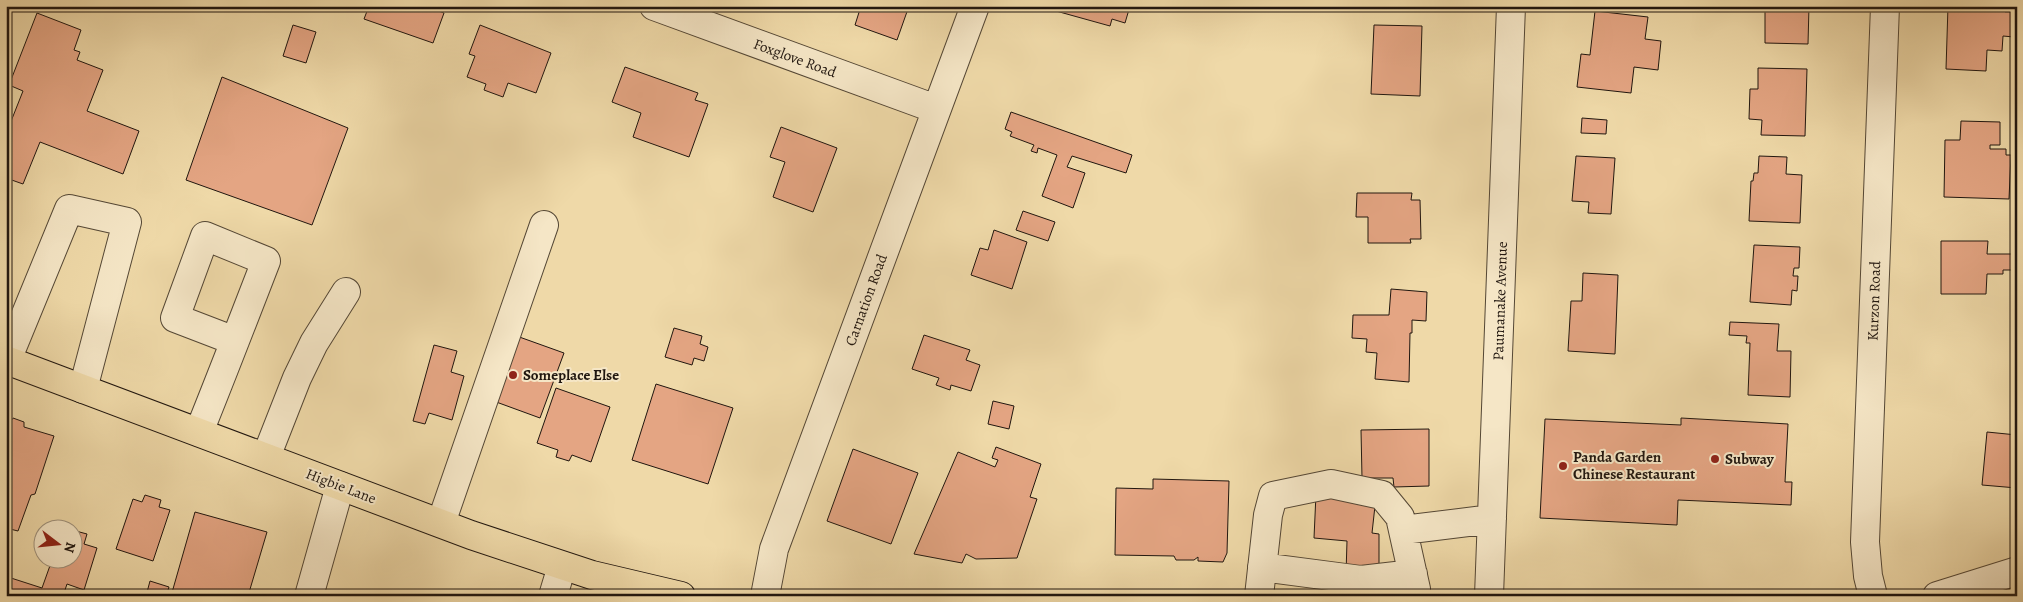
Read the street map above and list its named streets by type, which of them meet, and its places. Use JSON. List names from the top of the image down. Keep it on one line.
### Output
{"streets":{"main road":["Higbie Lane"],"street":["Foxglove Road","Carnation Road","Paumanake Avenue","Kurzon Road"]},"crossings":[["Foxglove Road","Carnation Road"]],"places":["Someplace Else","Subway","Panda Garden Chinese Restaurant"],"north":"right"}
